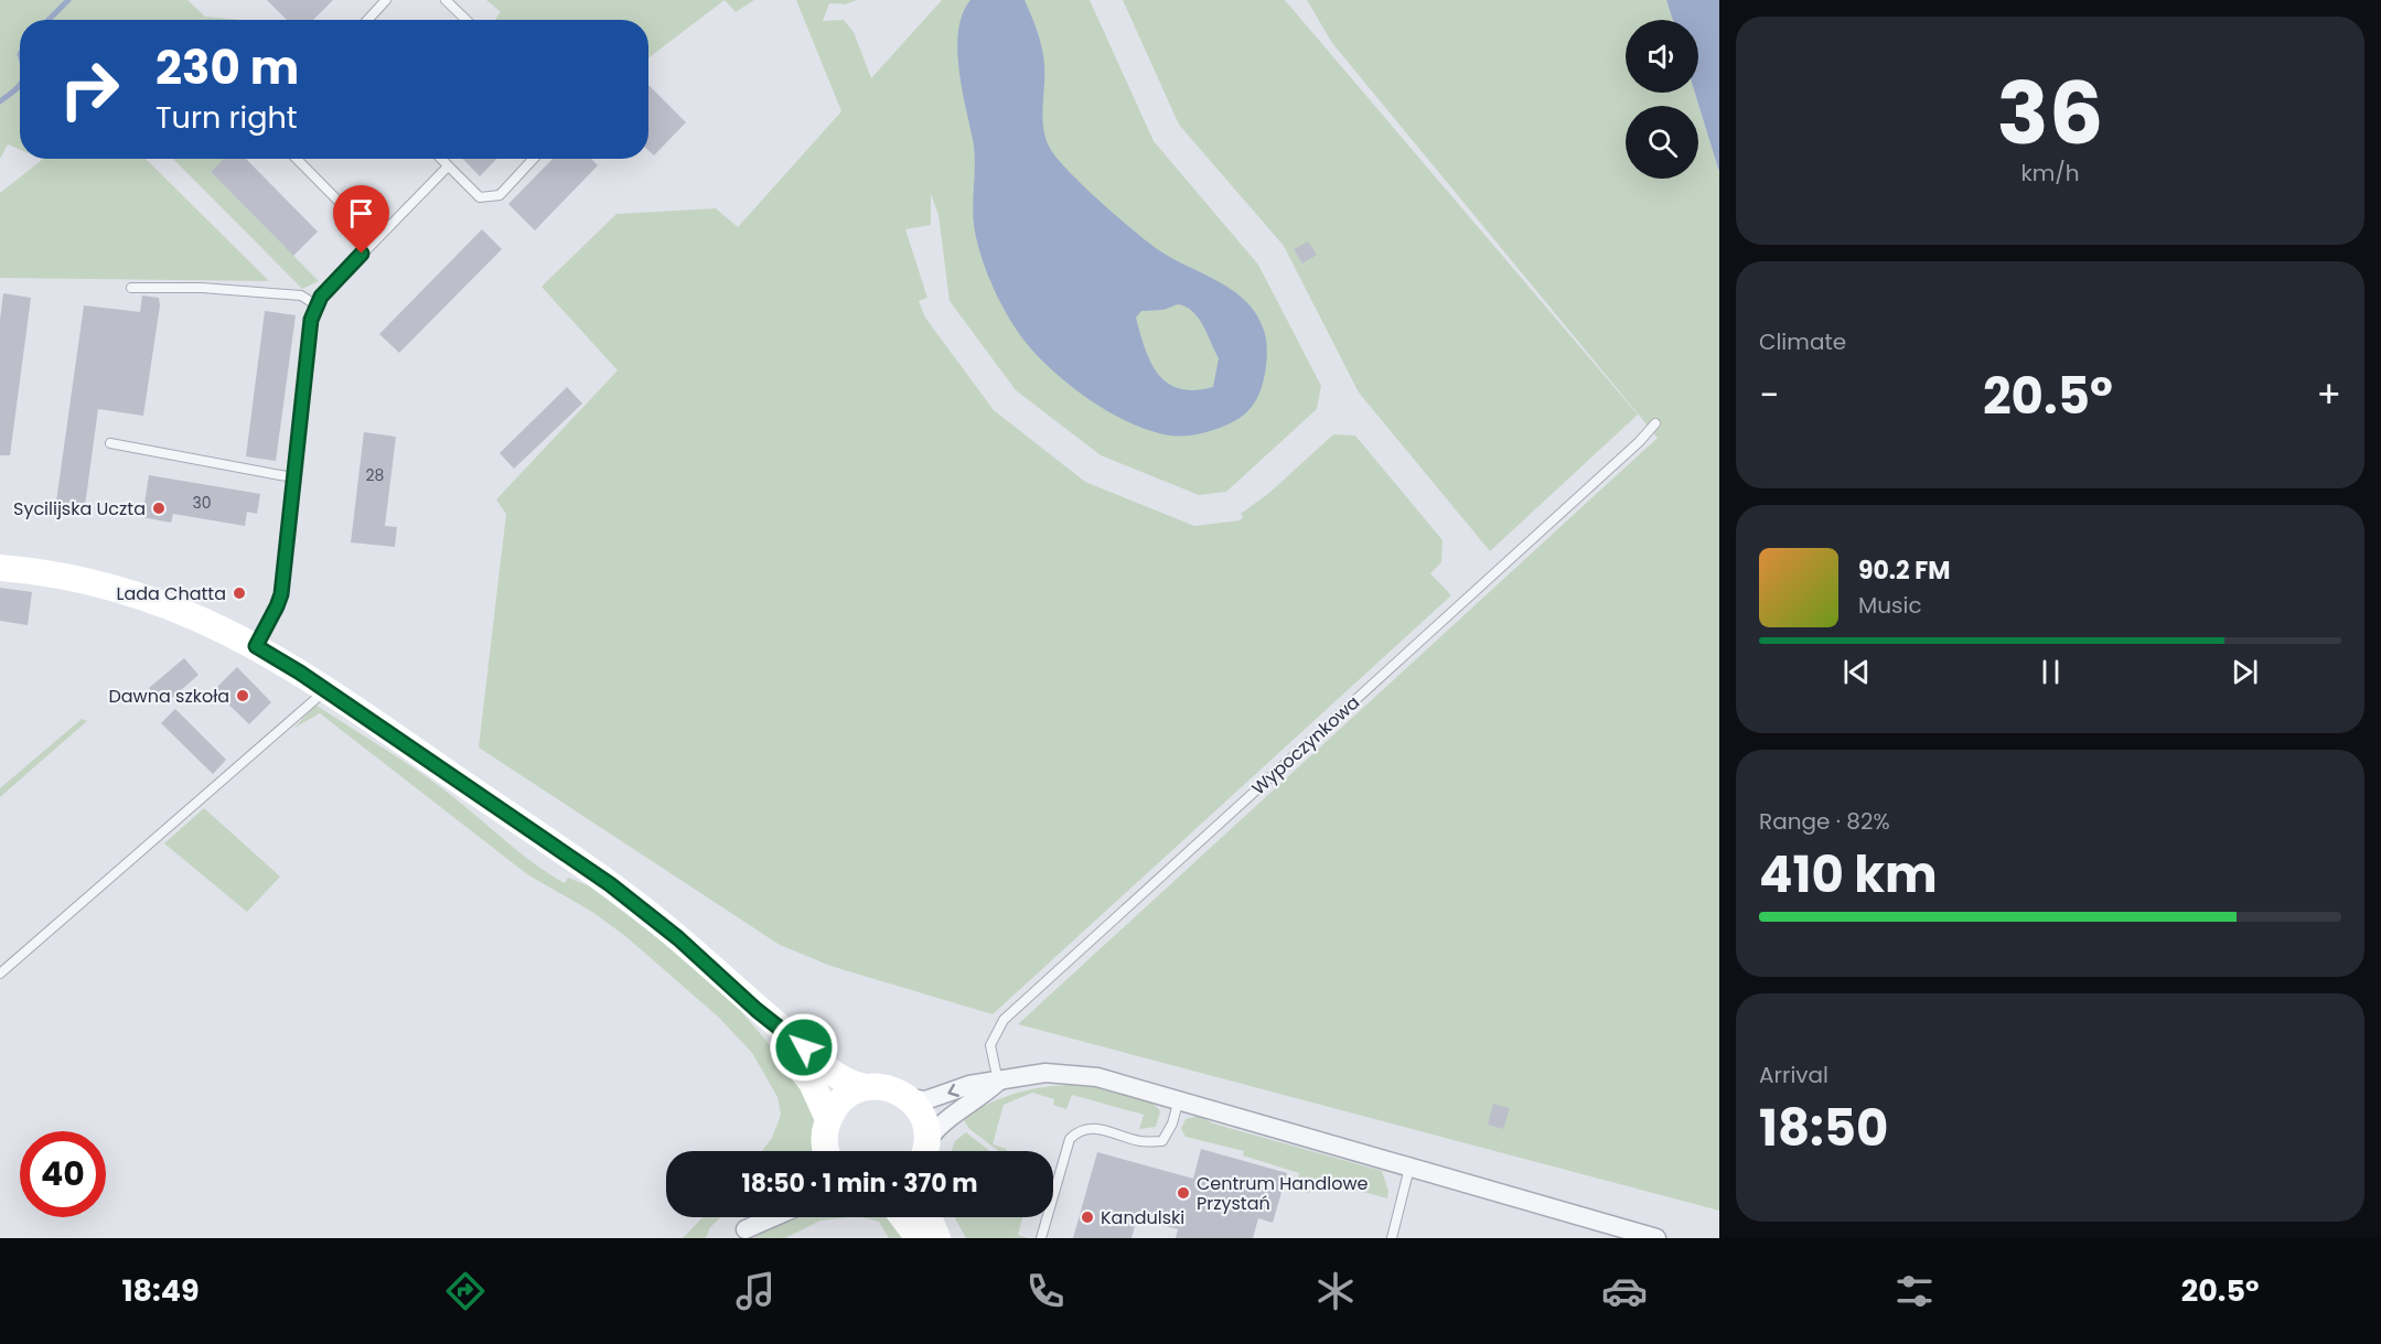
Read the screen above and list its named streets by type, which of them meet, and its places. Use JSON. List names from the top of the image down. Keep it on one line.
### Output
{"streets":{"lane":["Wypoczynkowa"]},"places":["Sycilijska Uczta","Lada Chatta","Dawna szkoła","Centrum Handlowe Przystań","Kandulski"],"house_numbers":["28","30"],"page":{"tile":[["36","km/h"],"Climate",["Range · 82%","410 km"],["Arrival","18:50"]],"turn":["230 m","Turn right"],"heat":["−","20.5°","+"],"song":["90.2 FM","Music"],"limit":"40","trip":"18:50 · 1 min · 370 m","tabs":["18:49","20.5°"]}}
